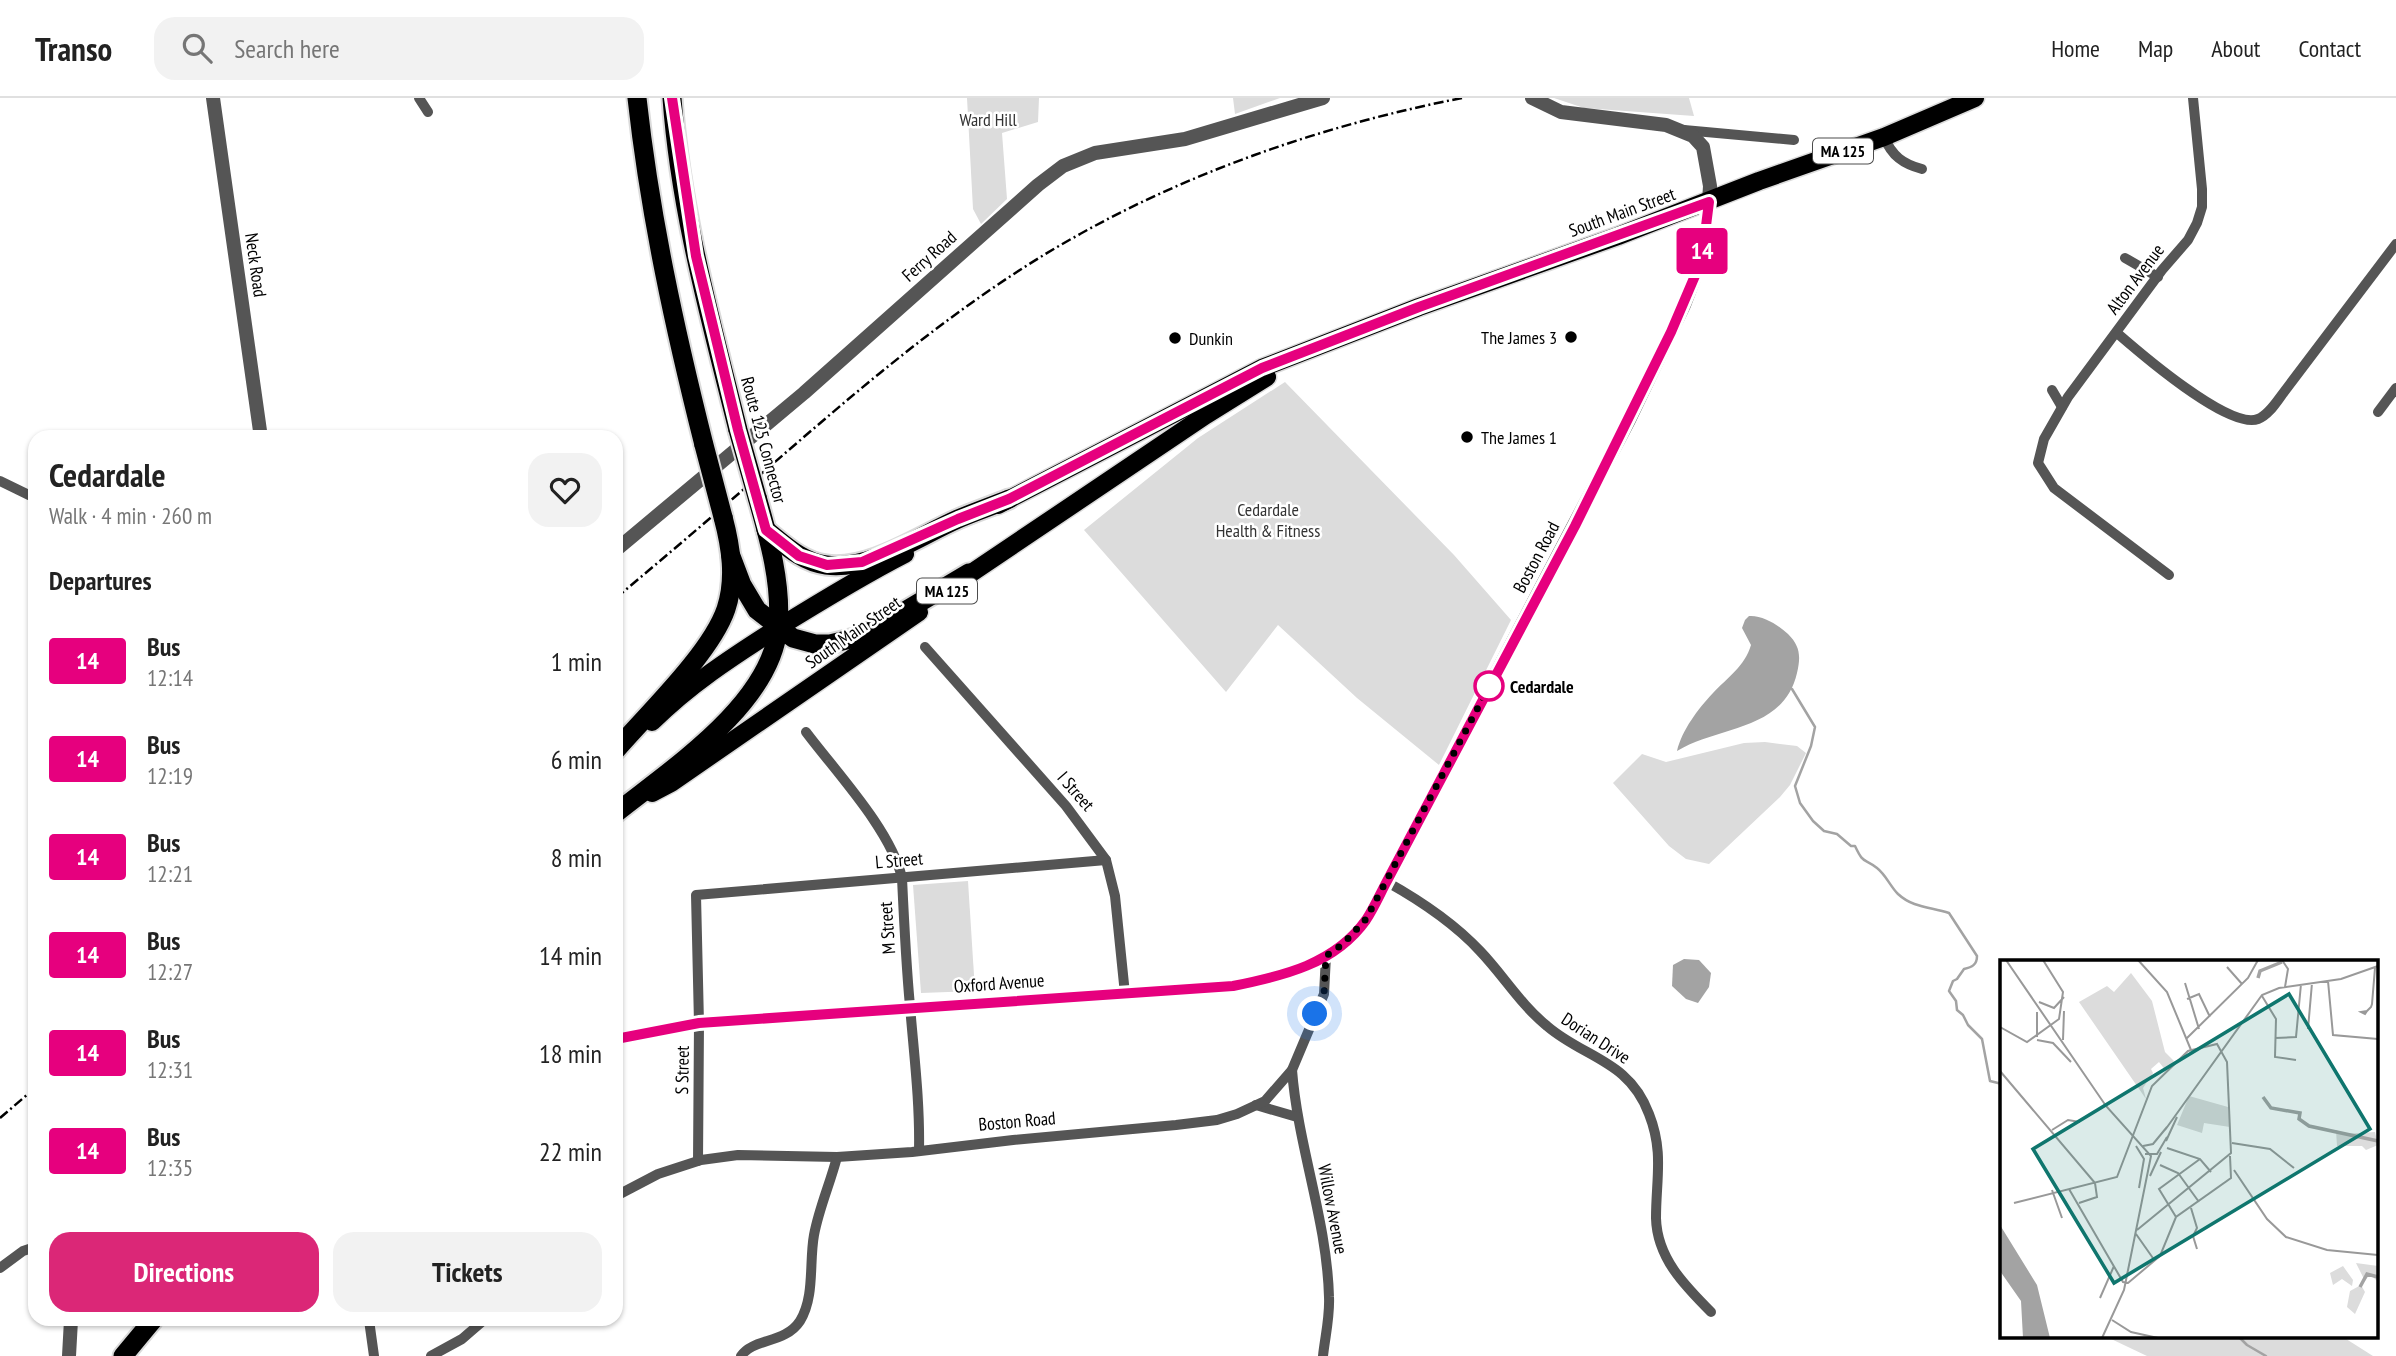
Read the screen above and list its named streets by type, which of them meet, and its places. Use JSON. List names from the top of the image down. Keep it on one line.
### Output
{"streets":{"highway":["Route 125 Connector"],"main road":["MA 125","South Main Street"],"street":["Ferry Road","Neck Road","Alton Avenue","Boston Road","I Street","L Street","M Street","Oxford Avenue","Dorian Drive","S Street","Willow Avenue"]},"crossings":[["South Main Street","Route 125 Connector"],["South Main Street","Boston Road"],["Boston Road","M Street"],["Boston Road","Oxford Avenue"],["Boston Road","Dorian Drive"],["Boston Road","S Street"],["Boston Road","Willow Avenue"],["I Street","L Street"],["I Street","Oxford Avenue"],["L Street","M Street"],["L Street","S Street"],["M Street","Oxford Avenue"],["Oxford Avenue","S Street"]],"parks":["Ward Hill","Cedardale Health & Fitness"],"places":["The James 3","Dunkin","The James 1","Cedardale"],"lines":["bus line 14"],"page":{"header":"Transo","search":"Search here","nav":["Home","Map","About","Contact"],"on_map":"14","heading":[["Cedardale","Walk · 4 min · 260 m"],"Departures"],"list":[{"mark":"14","name":"Bus","note":"12:14","value":"1 min"},{"mark":"14","name":"Bus","note":"12:19","value":"6 min"},{"mark":"14","name":"Bus","note":"12:21","value":"8 min"},{"mark":"14","name":"Bus","note":"12:27","value":"14 min"},{"mark":"14","name":"Bus","note":"12:31","value":"18 min"},{"mark":"14","name":"Bus","note":"12:35","value":"22 min"}],"buttons":["Directions","Tickets"]}}
